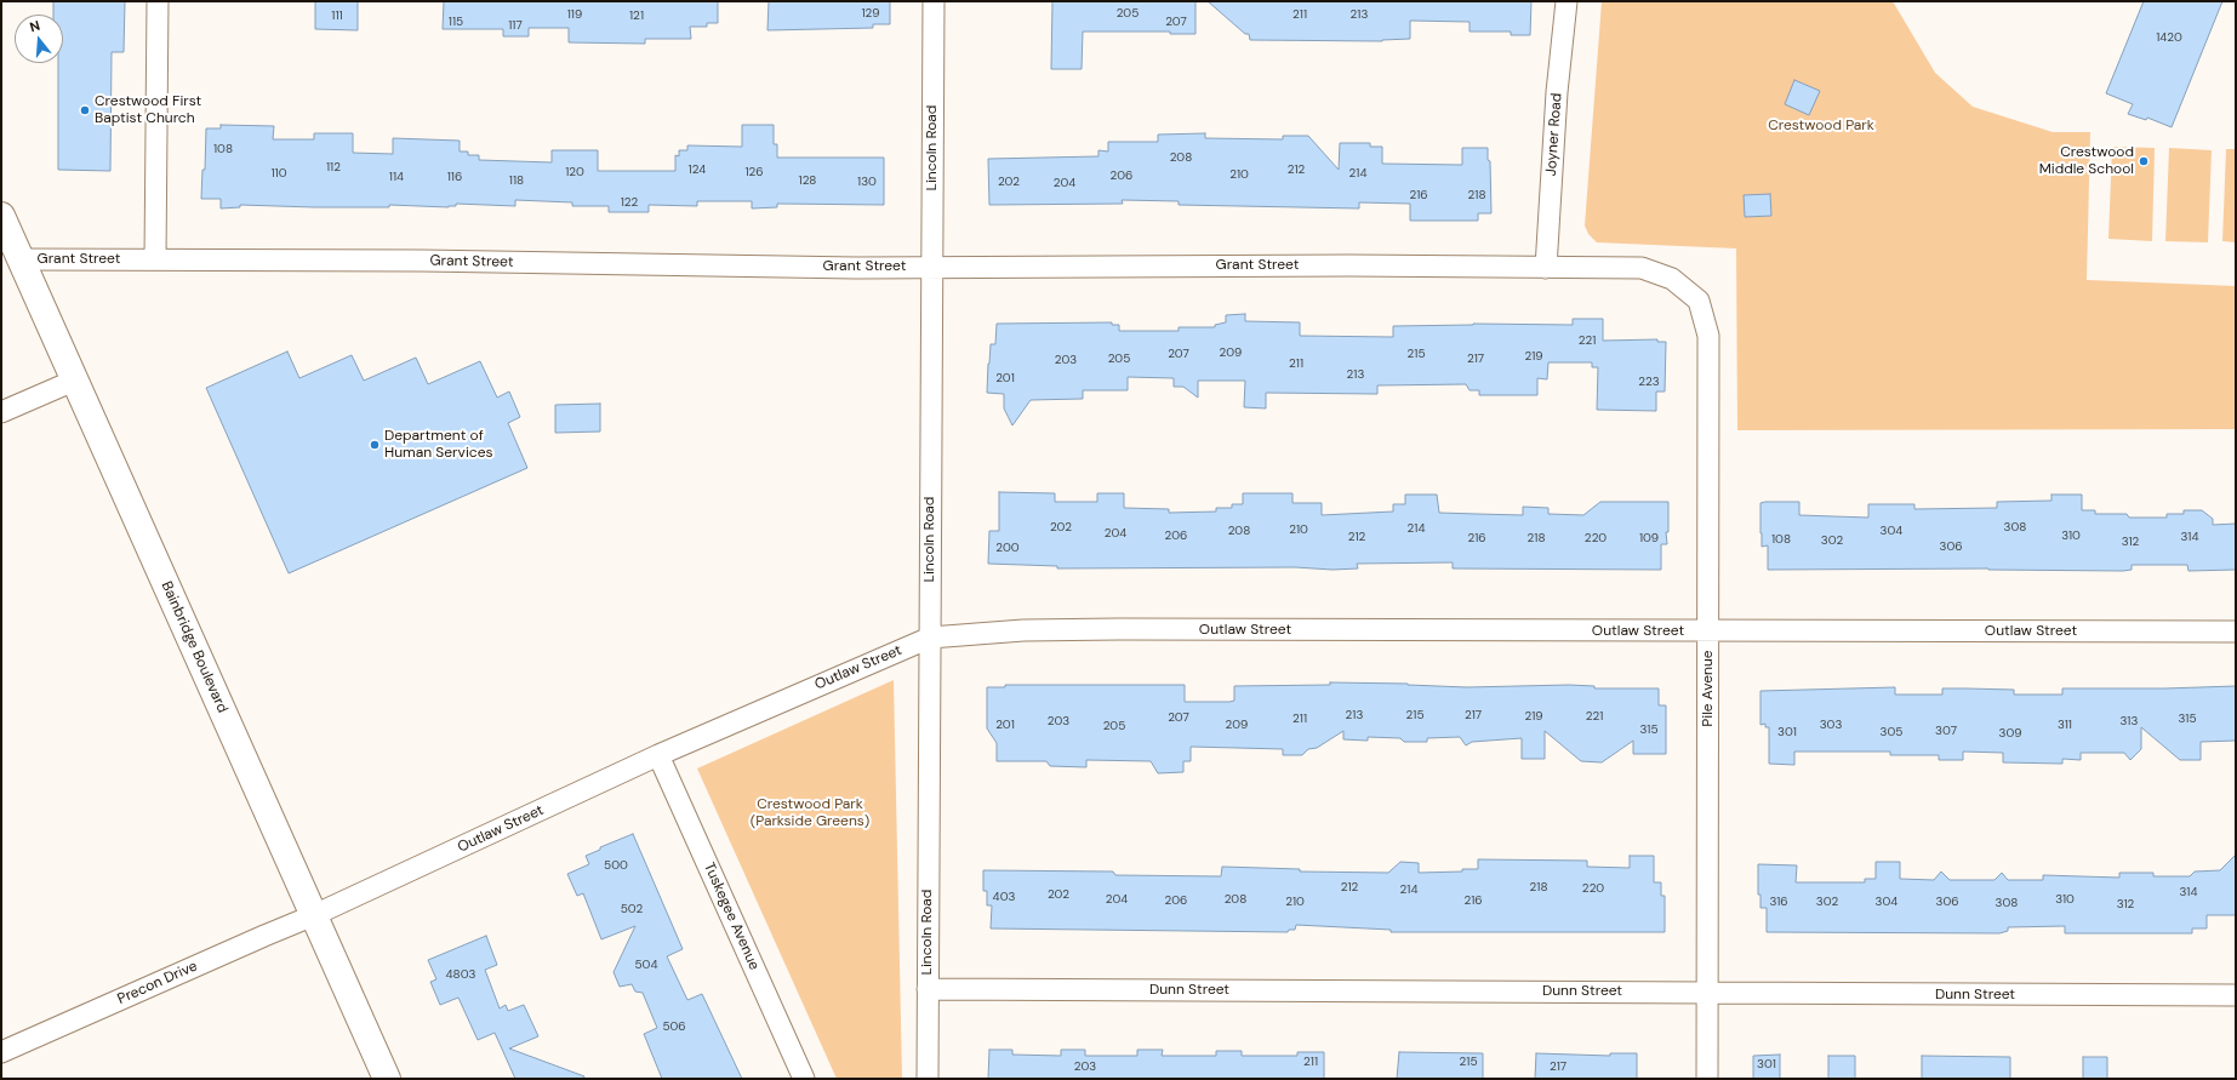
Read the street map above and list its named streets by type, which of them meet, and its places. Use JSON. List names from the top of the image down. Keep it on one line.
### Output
{"streets":{"main road":["Bainbridge Boulevard"],"street":["Joyner Road","Lincoln Road","Grant Street","Outlaw Street","Pile Avenue","Tuskegee Avenue","Precon Drive","Dunn Street"]},"crossings":[["Joyner Road","Grant Street"],["Lincoln Road","Grant Street"],["Lincoln Road","Outlaw Street"],["Lincoln Road","Dunn Street"],["Grant Street","Bainbridge Boulevard"],["Grant Street","Pile Avenue"],["Outlaw Street","Bainbridge Boulevard"],["Outlaw Street","Pile Avenue"],["Outlaw Street","Tuskegee Avenue"],["Outlaw Street","Precon Drive"],["Bainbridge Boulevard","Precon Drive"],["Pile Avenue","Dunn Street"]],"parks":["Crestwood Park","Crestwood Park (Parkside Greens)"],"places":["Crestwood First Baptist Church","Crestwood Middle School","Department of Human Services"],"house_numbers":["129","205","119","211","213","111","121","115","207","117","1420","108","208","112","124","212","120","126","110","214","210","206","114","116","118","128","130","202","204","216","218","122","221","209","207","215","219","205","217","203","211","213","201","223","202","308","214","210","208","304","204","206","310","212","314","216","218","220","109","108","302","312","306","200","213","215","217","219","221","207","211","315","203","313","201","209","303","311","205","315","307","301","305","309","500","212","218","220","214","314","202","403","204","208","310","206","216","210","316","302","304","306","308","312","502","504","4803","506","211","215","301","203","217"],"north":"top"}
